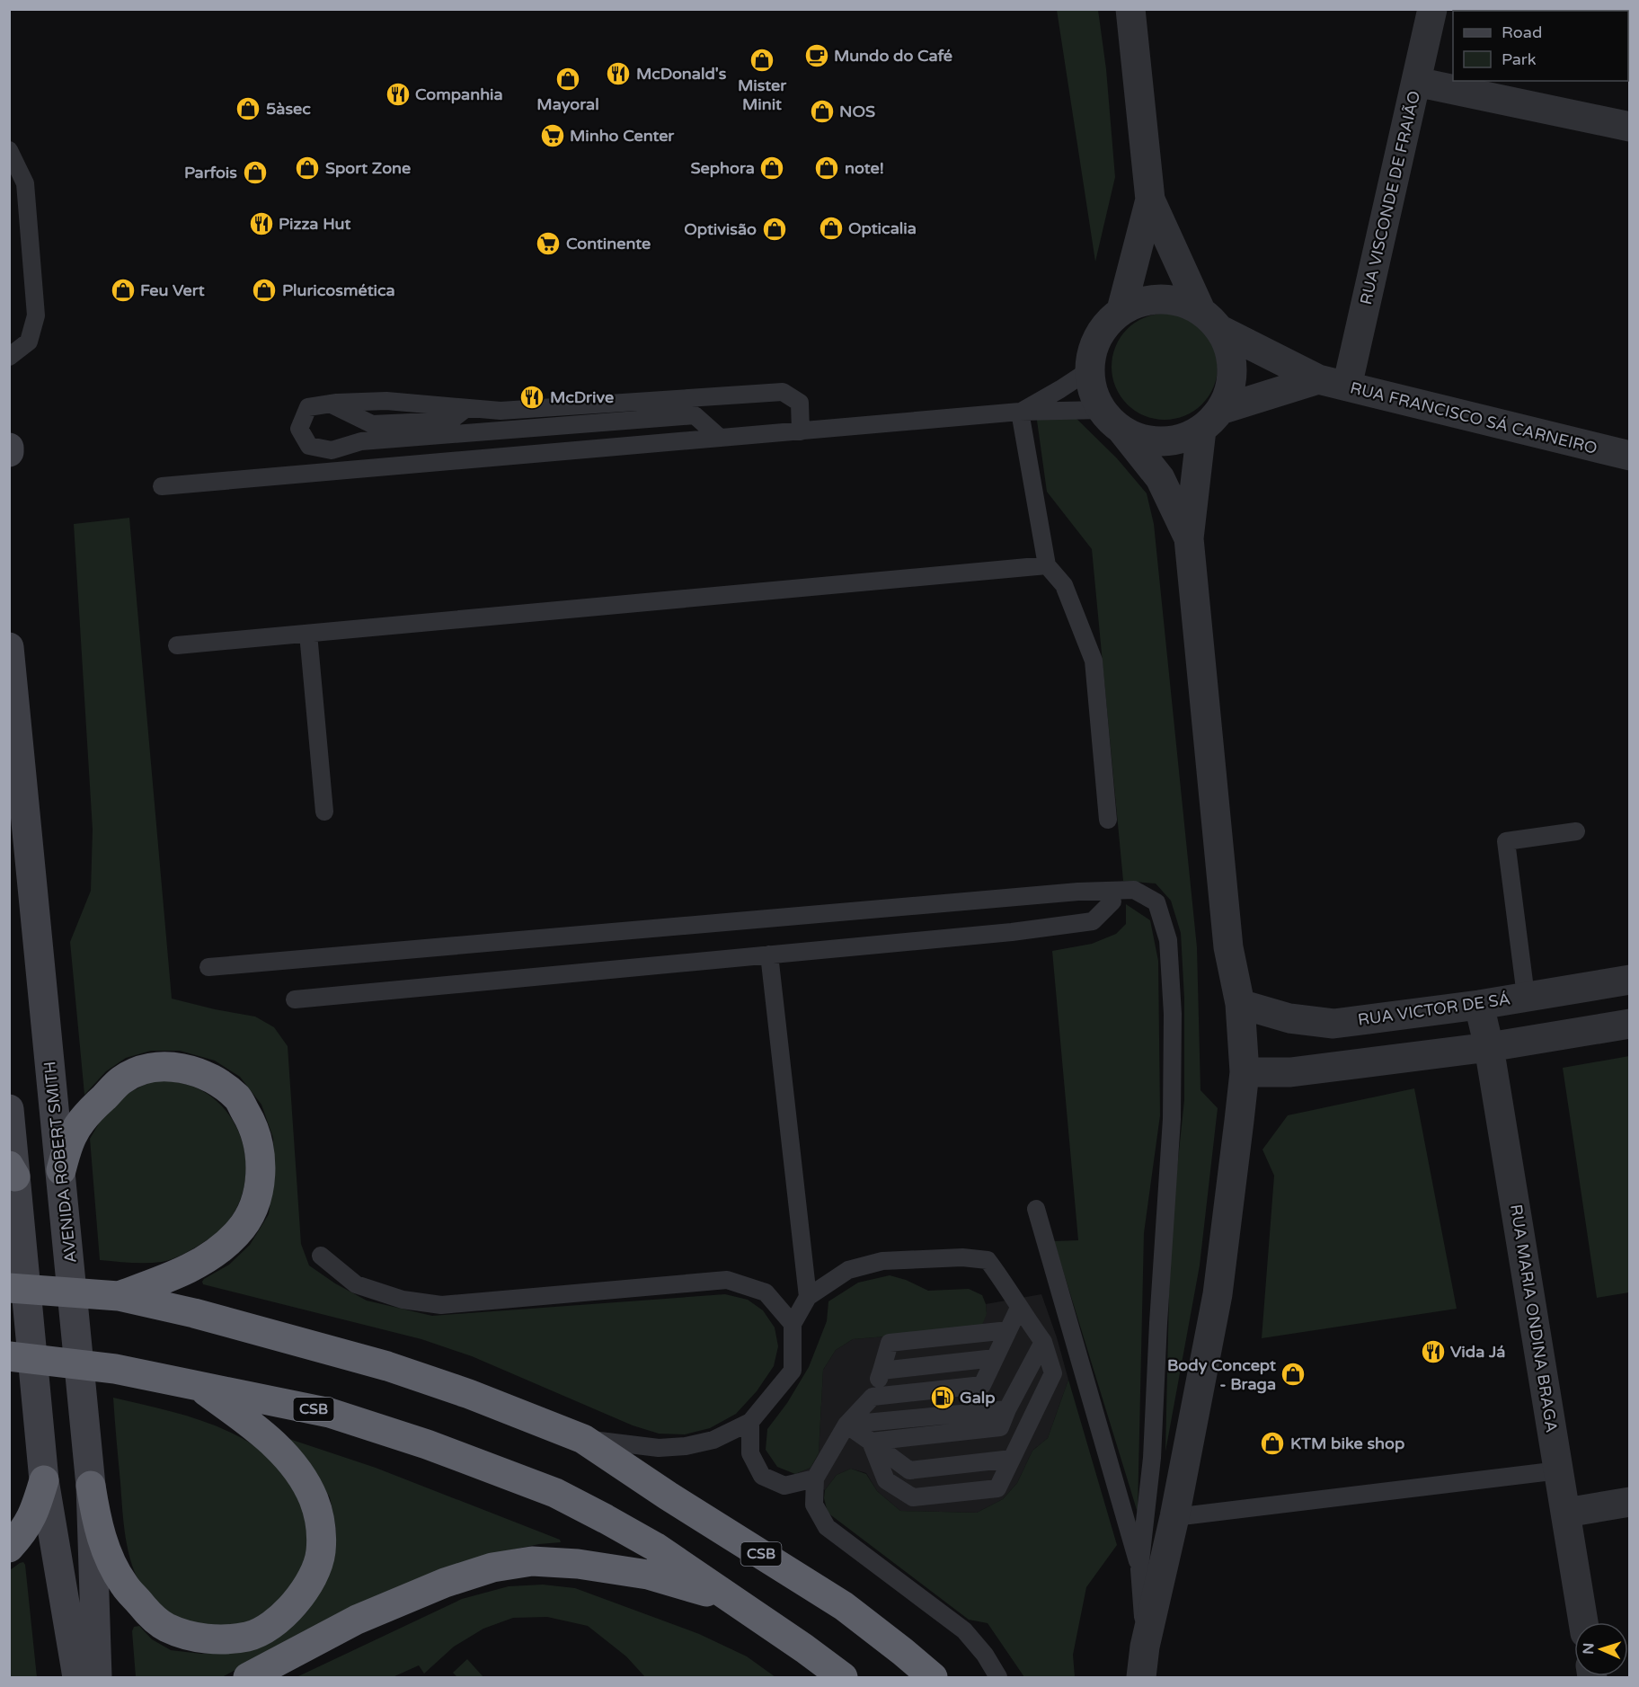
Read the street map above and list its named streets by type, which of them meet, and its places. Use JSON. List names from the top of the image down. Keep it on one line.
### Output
{"streets":{"highway":["CSB"],"street":["RUA VISCONDE DE FRAIÃO","RUA FRANCISCO SÁ CARNEIRO","RUA VICTOR DE SÁ","AVENIDA ROBERT SMITH","RUA MARIA ONDINA BRAGA"]},"crossings":[["RUA VISCONDE DE FRAIÃO","RUA FRANCISCO SÁ CARNEIRO"],["RUA VICTOR DE SÁ","RUA MARIA ONDINA BRAGA"]],"places":{"cafe":["Mundo do Café"],"shop":["Mister Minit","Mayoral","5àsec","NOS","Sport Zone","Sephora","note!","Parfois","Opticalia","Optivisão","Feu Vert","Pluricosmética","Body Concept - Braga","KTM bike shop"],"restaurant":["McDonald's","Companhia","Pizza Hut","McDrive","Vida Já"],"supermarket":["Minho Center","Continente"],"fuel station":["Galp"]},"legend":["Road","Park"],"north":"left"}
